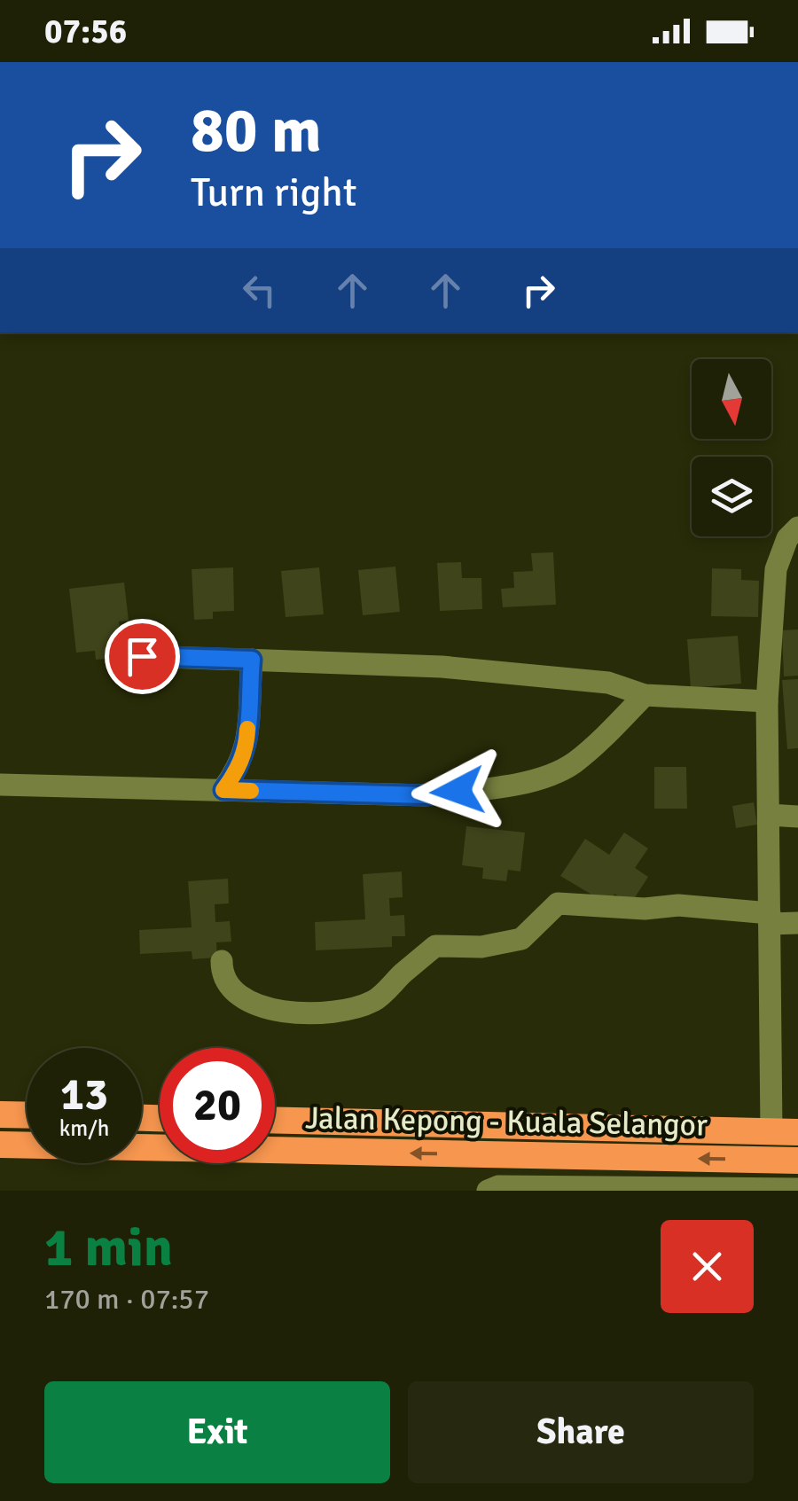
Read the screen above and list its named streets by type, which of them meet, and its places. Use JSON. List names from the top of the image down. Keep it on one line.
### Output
{"streets":{"highway":["Jalan Kepong - Kuala Selangor"]},"north":"bottom","page":{"status":"07:56","turn":["80 m","Turn right"],"speed":"13 km/h","limit":"20","heading":["1 min","170 m · 07:57"],"buttons":["Exit","Share"]}}
